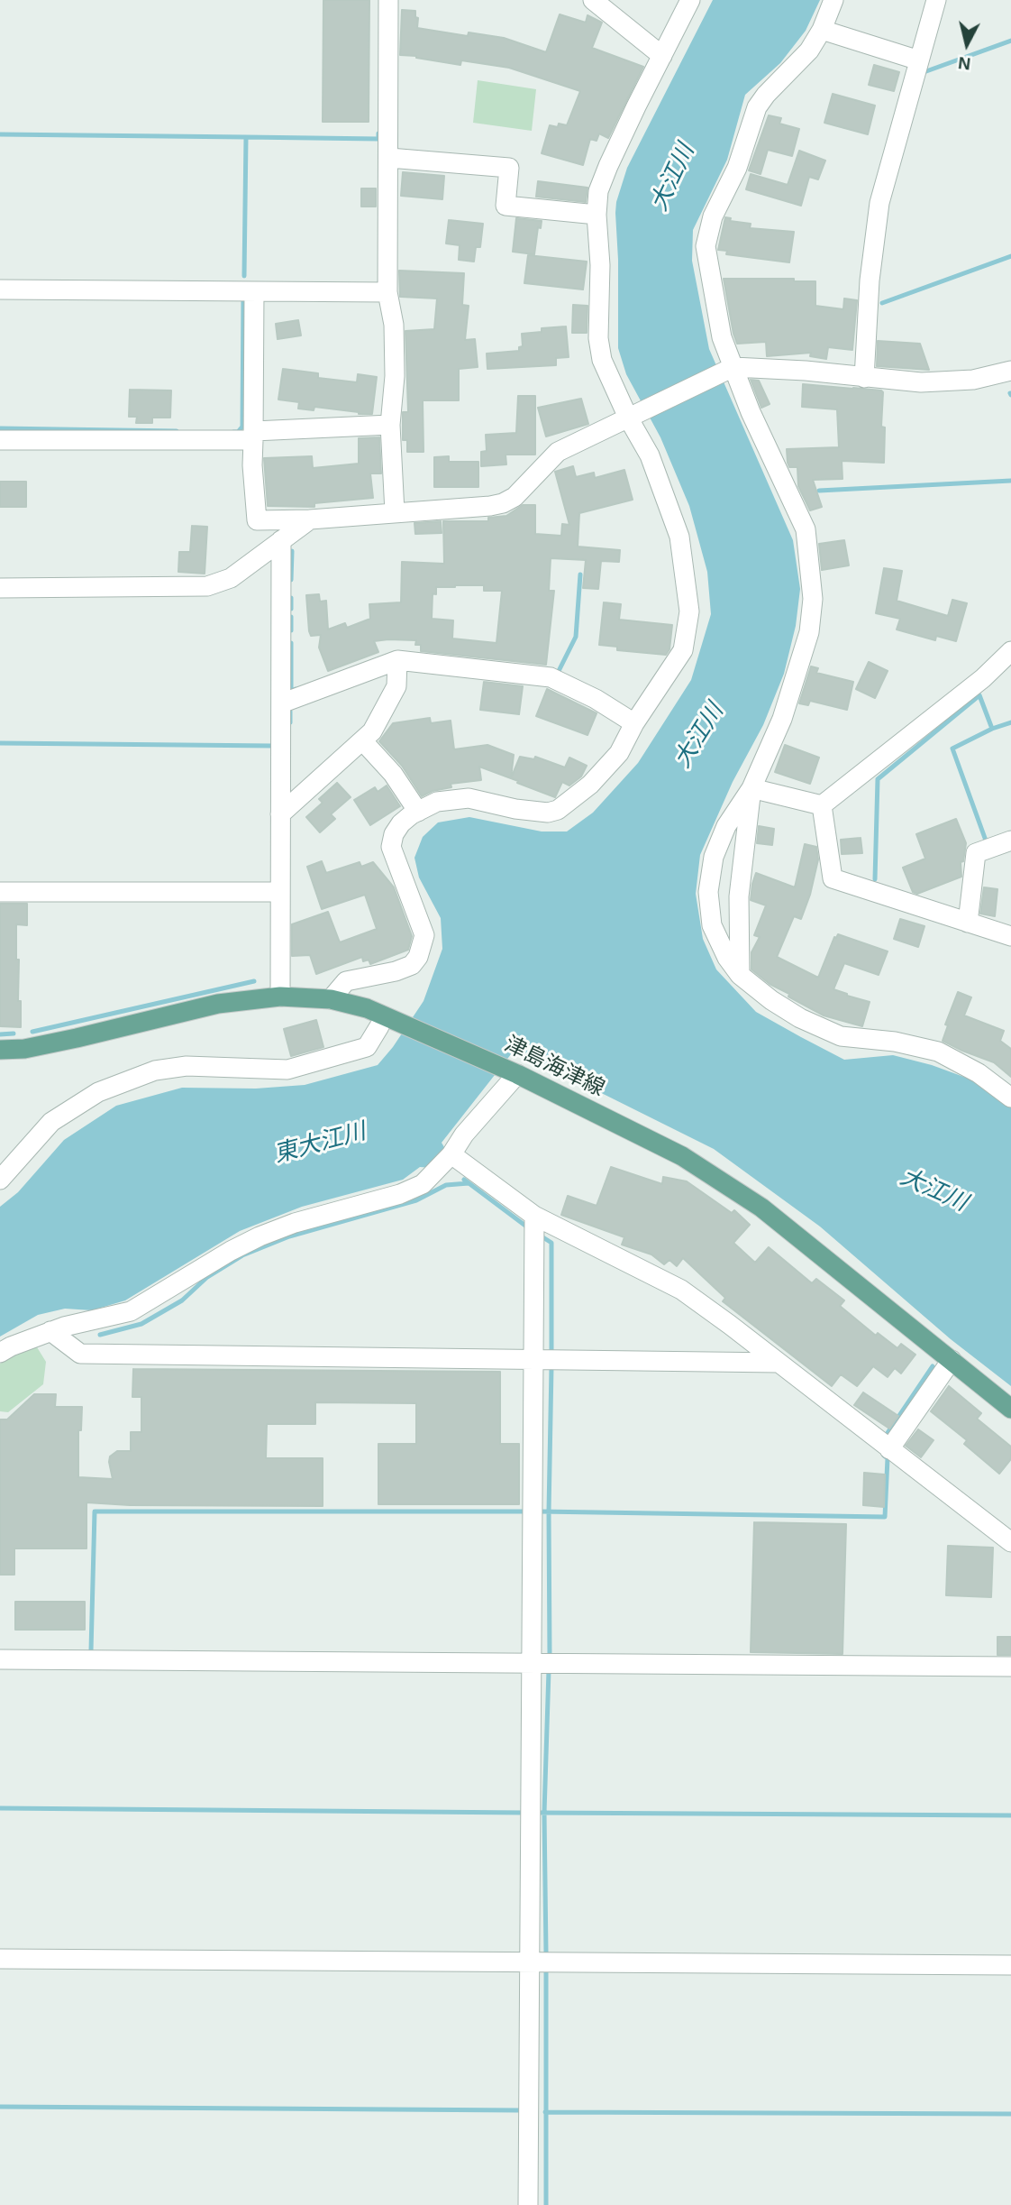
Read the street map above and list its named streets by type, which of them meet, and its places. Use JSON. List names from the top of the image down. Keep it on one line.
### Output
{"streets":{"main road":["津島海津線"]},"water":["大江川","東大江川"],"north":"bottom"}
